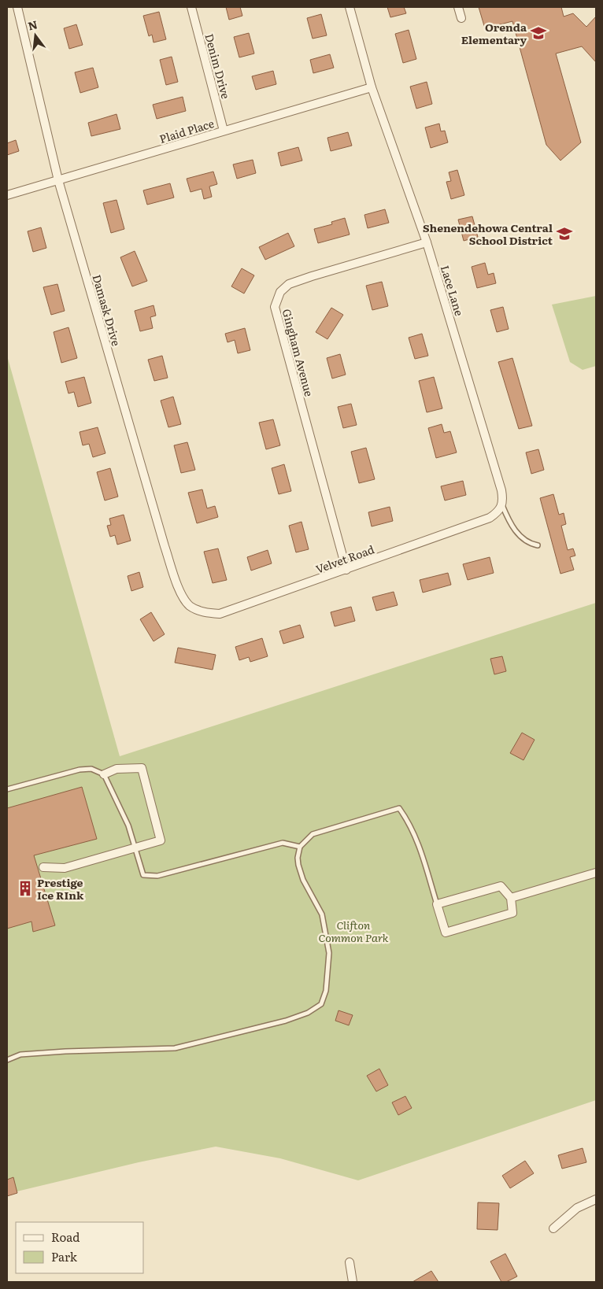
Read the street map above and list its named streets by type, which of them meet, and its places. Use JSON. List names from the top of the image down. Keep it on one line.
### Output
{"streets":{"street":["Denim Drive","Plaid Place","Lace Lane","Damask Drive","Gingham Avenue","Velvet Road"]},"crossings":[["Denim Drive","Plaid Place"],["Plaid Place","Lace Lane"],["Plaid Place","Damask Drive"],["Lace Lane","Gingham Avenue"],["Lace Lane","Velvet Road"],["Damask Drive","Velvet Road"],["Gingham Avenue","Velvet Road"]],"parks":["Clifton Common Park"],"places":{"school or university":["Orenda Elementary","Shenendehowa Central School District"],"building":["Prestige Ice RInk"]},"legend":["Road","Park"],"north":"top"}
